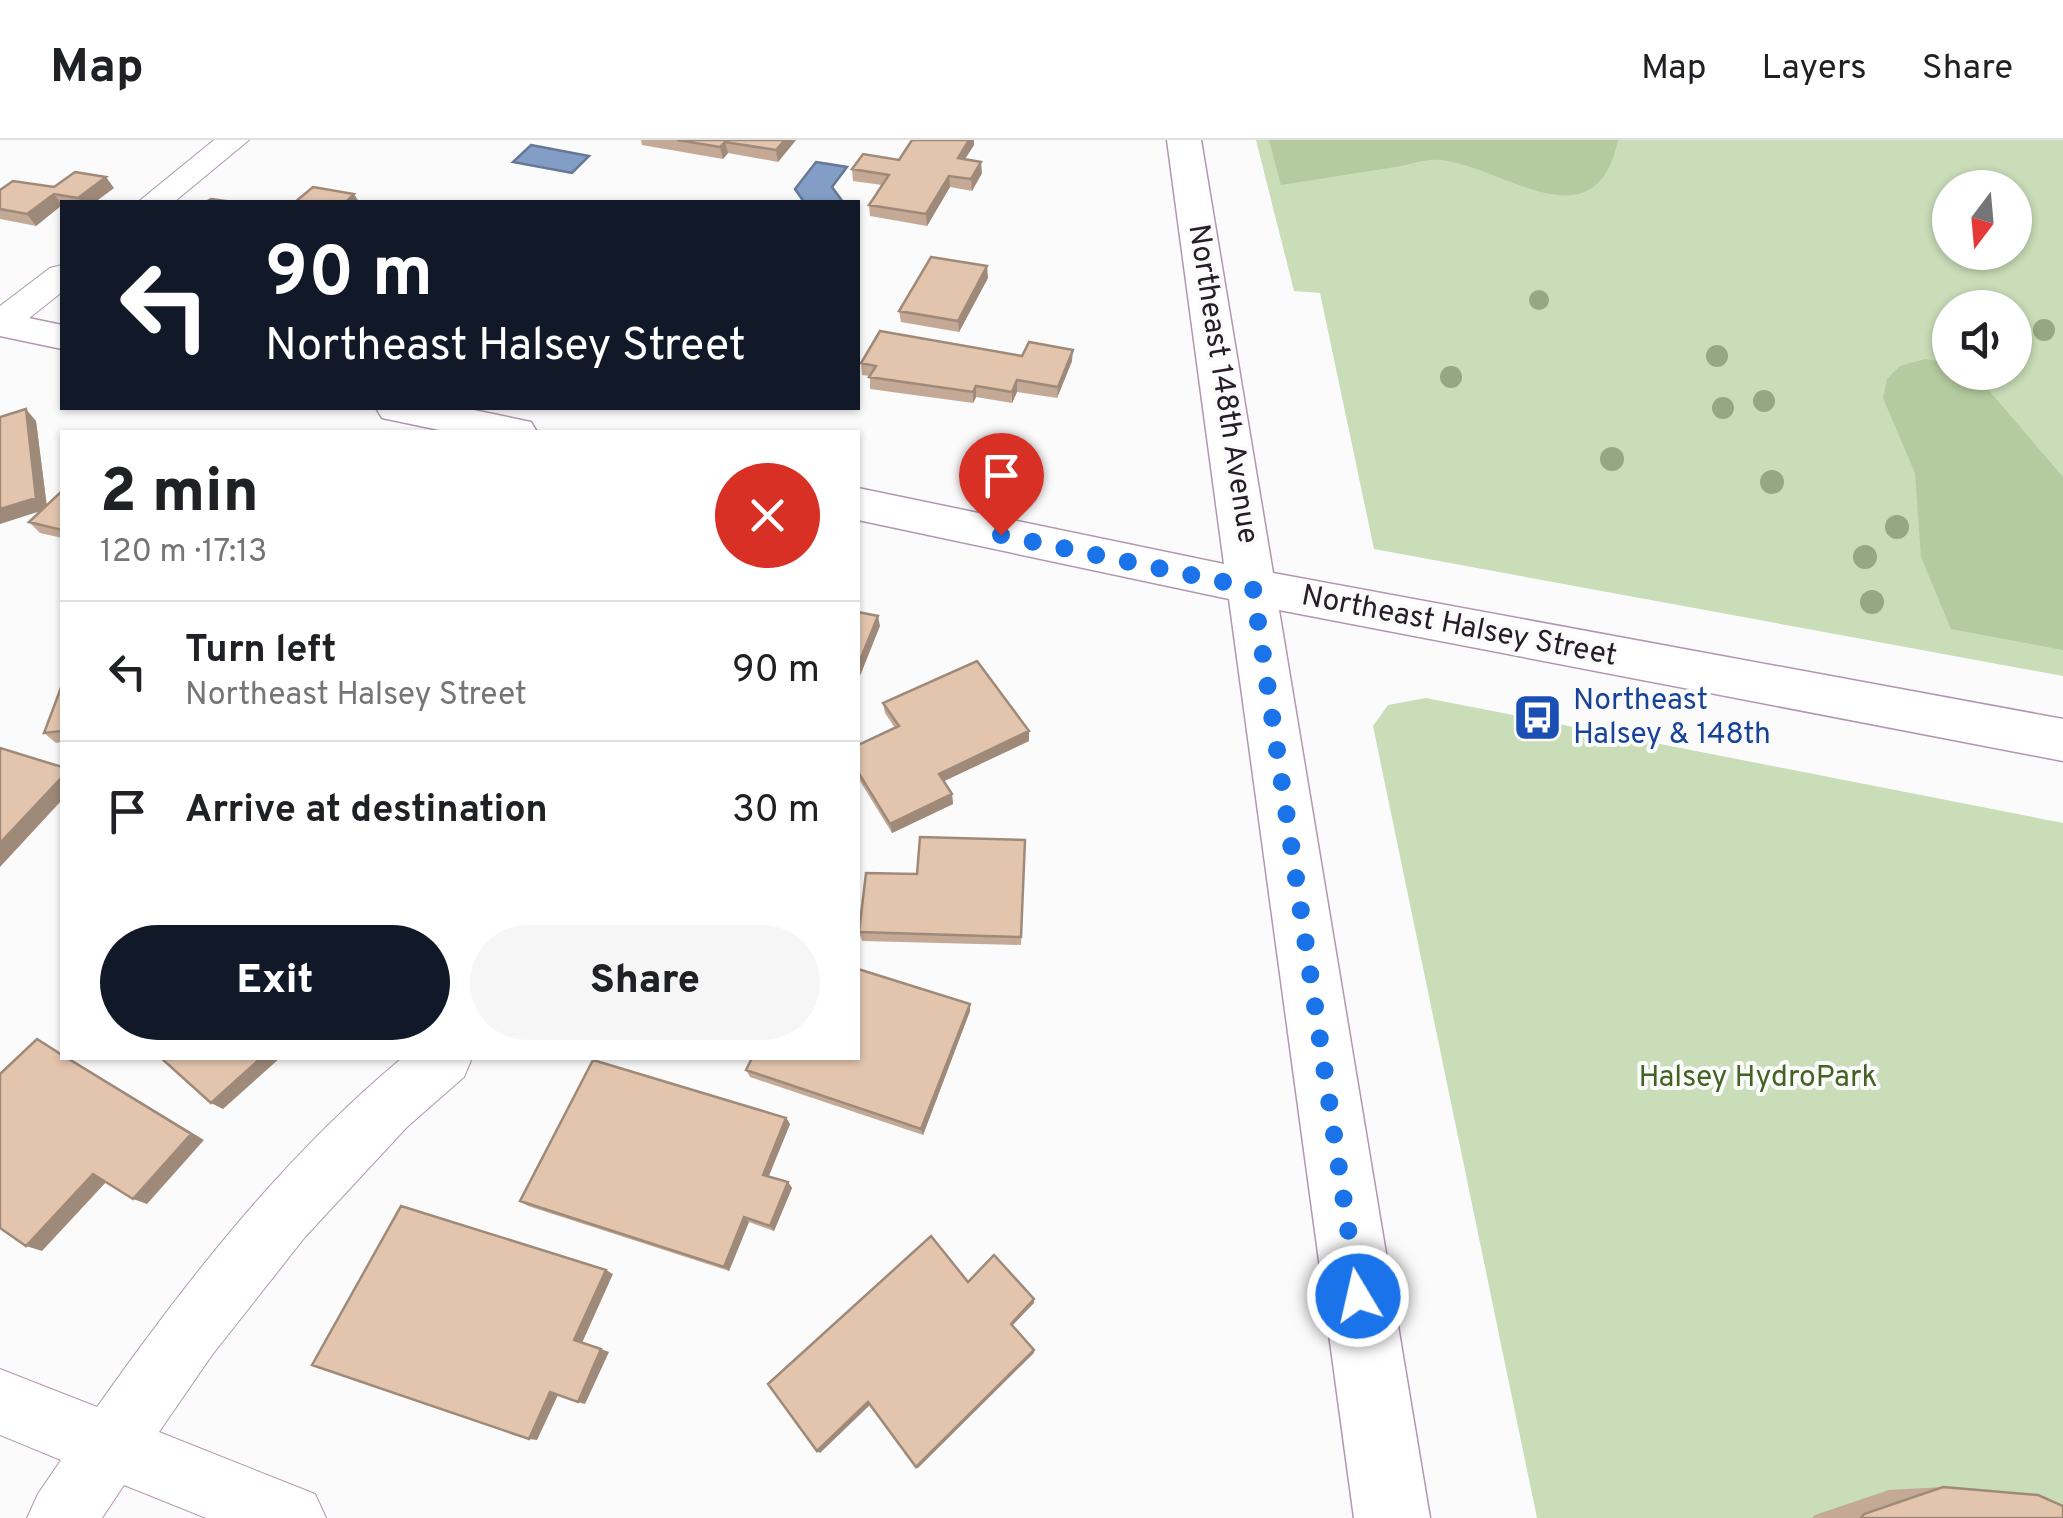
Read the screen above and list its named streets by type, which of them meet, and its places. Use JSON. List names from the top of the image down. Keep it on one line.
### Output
{"streets":{"main road":["Northeast 148th Avenue","Northeast Halsey Street"]},"crossings":[["Northeast 148th Avenue","Northeast Halsey Street"]],"parks":["Halsey HydroPark"],"places":{"bus stop":["Northeast Halsey & 148th"]},"north":"bottom","page":{"header":"Map","nav":["Map","Layers","Share"],"turn":["90 m","Northeast Halsey Street"],"heading":["2 min","120 m · 17:13"],"list":[{"name":"Turn left","note":"Northeast Halsey Street","value":"90 m"},{"name":"Arrive at destination","value":"30 m"}],"buttons":["Exit","Share"]}}
